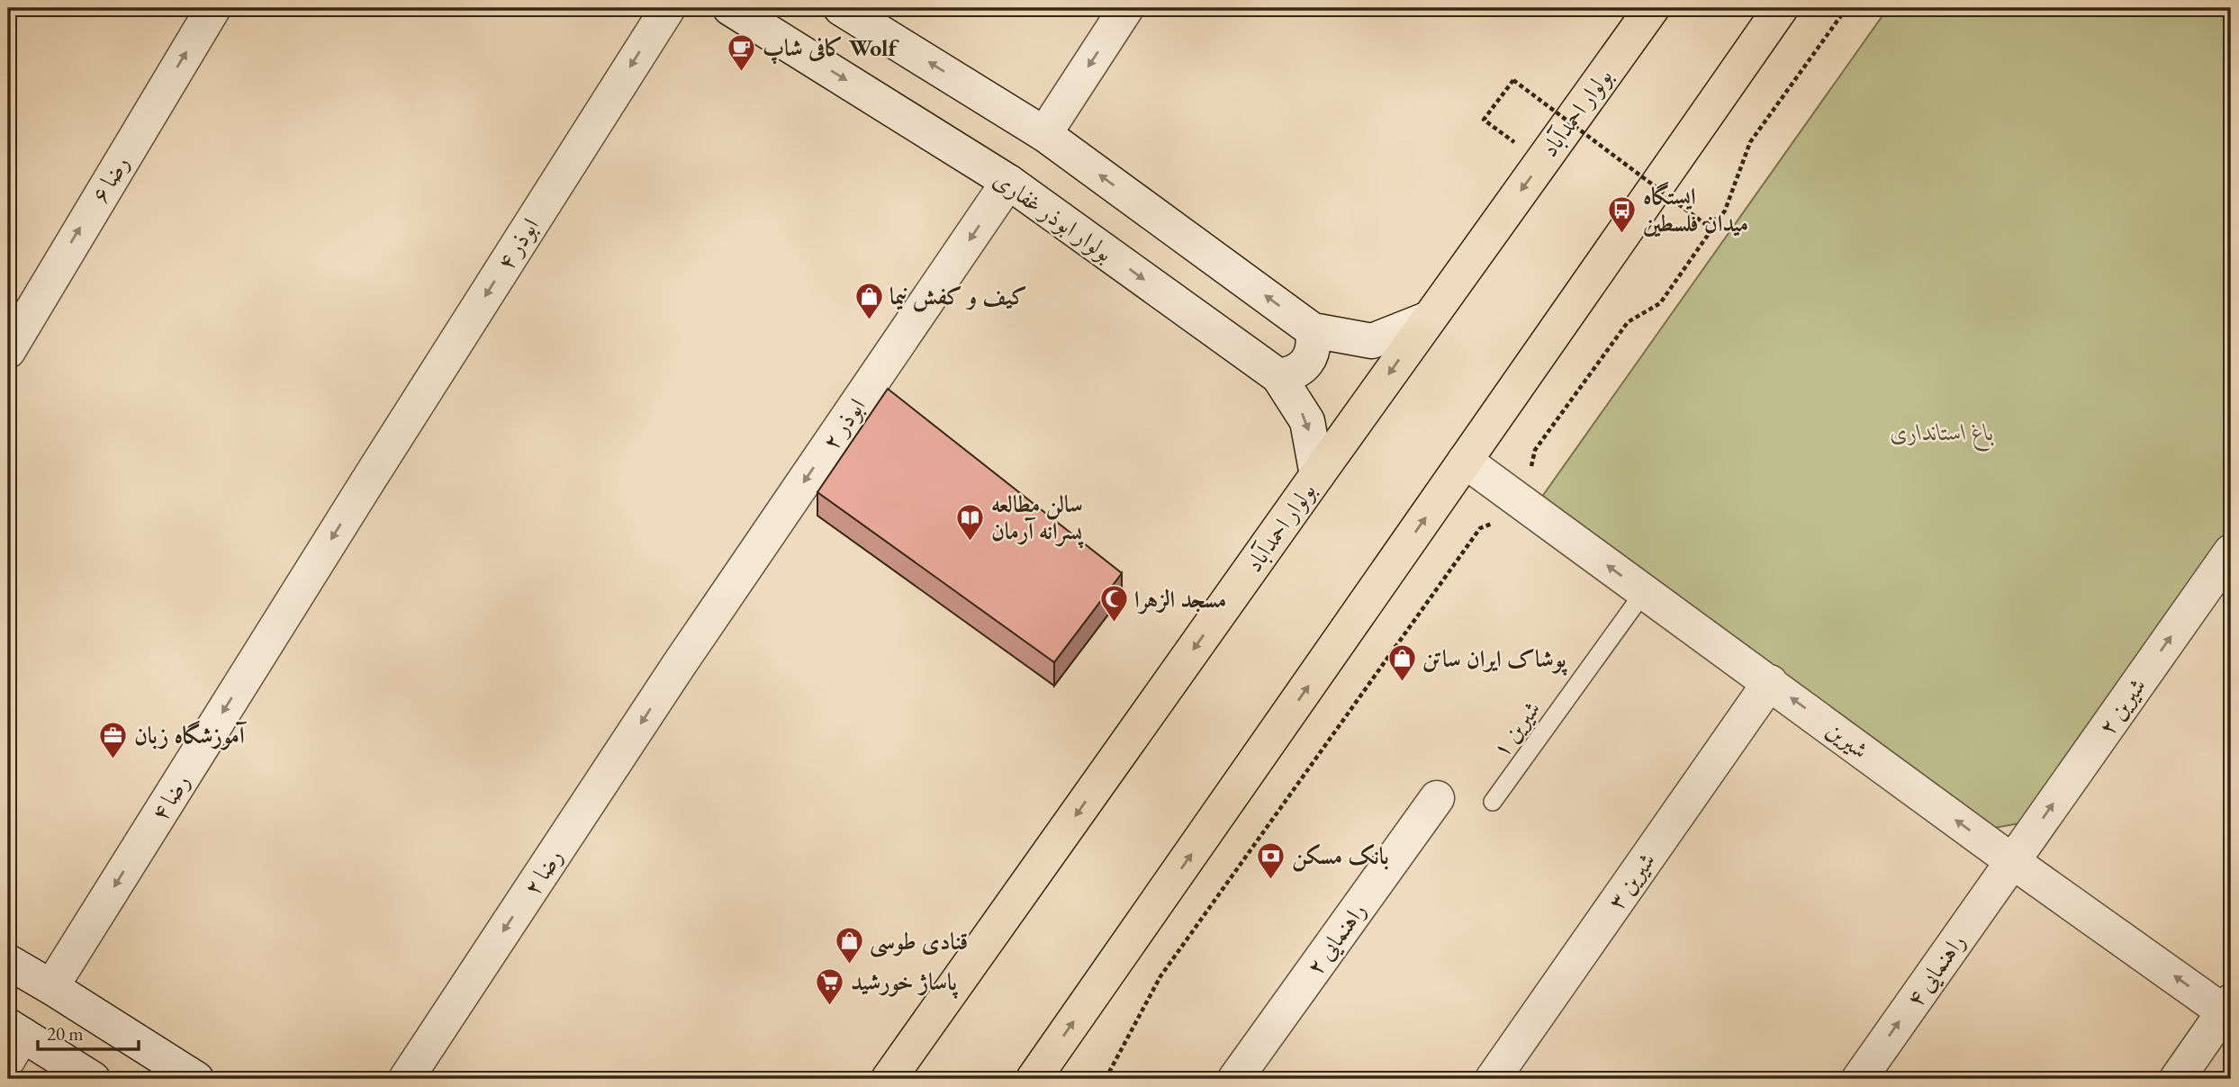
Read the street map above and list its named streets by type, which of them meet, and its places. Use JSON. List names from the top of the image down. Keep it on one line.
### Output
{"streets":{"main road":["بولوار احمدآباد"],"street":["رضا ۶","بولوار ابوذر غفاری","ابوذر ۴","ابوذر ۲","شیرین ۲","شیرین","رضا ۴","رضا ۲","شیرین ۳","راهنمایی ۲","راهنمایی ۴"],"lane":["شیرین ۱"]},"crossings":[["بولوار احمدآباد","بولوار ابوذر غفاری"],["بولوار ابوذر غفاری","ابوذر ۲"],["ابوذر ۴","رضا ۴"],["ابوذر ۲","رضا ۲"],["شیرین ۲","شیرین"],["شیرین ۲","راهنمایی ۴"],["شیرین ۱","شیرین"],["شیرین","شیرین ۳"],["شیرین","راهنمایی ۴"]],"one_way":["رضا ۶","ابوذر ۴","ابوذر ۲","شیرین ۲","شیرین","رضا ۴","رضا ۲"],"parks":["باغ استانداری"],"places":{"cafe":["کافی شاپ Wolf"],"bus stop":["ایستگاه میدان فلسطین"],"shop":["کیف و کفش نیما","پوشاک ایران ساتن","قنادی طوسی"],"library":["سالن مطالعه پسرانه آرمان"],"mosque":["مسجد الزهرا"],"office":["آموزشگاه زبان"],"bank":["بانک مسکن"],"supermarket":["پاساژ خورشید"]},"scale_bar":"20 m"}
